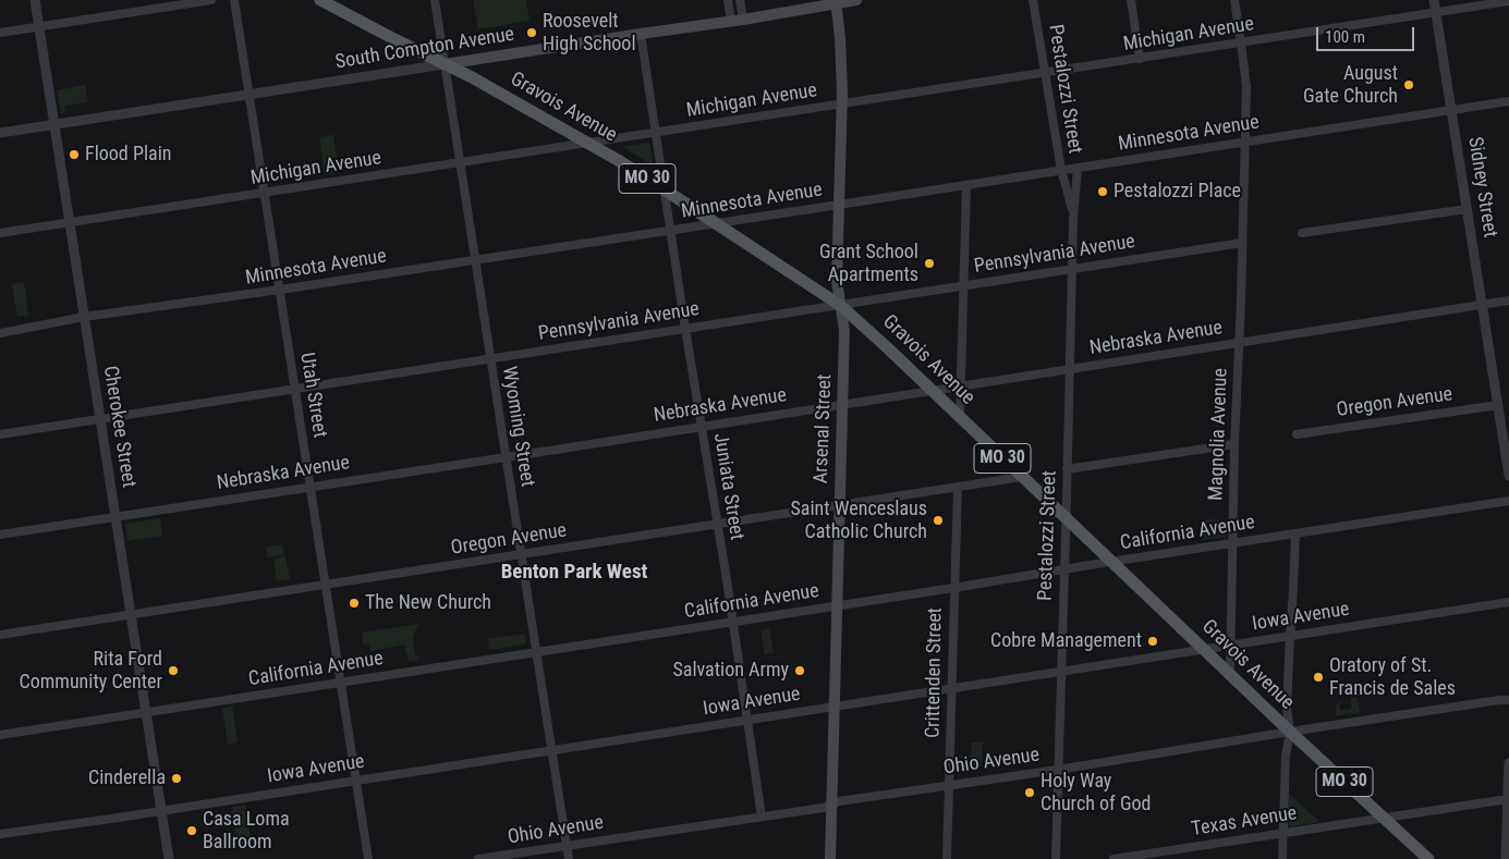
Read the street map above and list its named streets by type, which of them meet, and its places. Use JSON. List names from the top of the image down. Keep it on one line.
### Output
{"streets":{"main road":["South Compton Avenue","Gravois Avenue","MO 30","Arsenal Street"],"street":["Michigan Avenue","Pestalozzi Street","Minnesota Avenue","Sidney Street","Pennsylvania Avenue","Nebraska Avenue","Utah Street","Oregon Avenue","Cherokee Street","Wyoming Street","Magnolia Avenue","Juniata Street","California Avenue","Iowa Avenue","Crittenden Street","Ohio Avenue","Texas Avenue"]},"crossings":[["Michigan Avenue","Pestalozzi Street"],["Michigan Avenue","Gravois Avenue"],["Michigan Avenue","Sidney Street"],["Michigan Avenue","Utah Street"],["Michigan Avenue","Cherokee Street"],["Michigan Avenue","Wyoming Street"],["Michigan Avenue","Arsenal Street"],["Michigan Avenue","Magnolia Avenue"],["Michigan Avenue","Juniata Street"],["South Compton Avenue","Gravois Avenue"],["South Compton Avenue","Utah Street"],["South Compton Avenue","Cherokee Street"],["South Compton Avenue","Wyoming Street"],["South Compton Avenue","Arsenal Street"],["South Compton Avenue","Juniata Street"],["Pestalozzi Street","Gravois Avenue"],["Pestalozzi Street","Minnesota Avenue"],["Pestalozzi Street","Pennsylvania Avenue"],["Pestalozzi Street","Nebraska Avenue"],["Pestalozzi Street","California Avenue"],["Pestalozzi Street","Iowa Avenue"],["Pestalozzi Street","Ohio Avenue"],["Gravois Avenue","Minnesota Avenue"],["Gravois Avenue","Pennsylvania Avenue"],["Gravois Avenue","Nebraska Avenue"],["Gravois Avenue","Oregon Avenue"],["Gravois Avenue","Wyoming Street"],["Gravois Avenue","Arsenal Street"],["Gravois Avenue","Magnolia Avenue"],["Gravois Avenue","Juniata Street"],["Gravois Avenue","California Avenue"],["Gravois Avenue","Iowa Avenue"],["Gravois Avenue","Ohio Avenue"],["Gravois Avenue","Texas Avenue"],["Minnesota Avenue","Sidney Street"],["Minnesota Avenue","Utah Street"],["Minnesota Avenue","Cherokee Street"],["Minnesota Avenue","Wyoming Street"],["Minnesota Avenue","Arsenal Street"],["Minnesota Avenue","Magnolia Avenue"],["Minnesota Avenue","Juniata Street"],["Sidney Street","Nebraska Avenue"],["Sidney Street","Oregon Avenue"],["Pennsylvania Avenue","Utah Street"],["Pennsylvania Avenue","Cherokee Street"],["Pennsylvania Avenue","Wyoming Street"],["Pennsylvania Avenue","Arsenal Street"],["Pennsylvania Avenue","Magnolia Avenue"],["Pennsylvania Avenue","Juniata Street"],["Nebraska Avenue","Utah Street"],["Nebraska Avenue","Cherokee Street"],["Nebraska Avenue","Wyoming Street"],["Nebraska Avenue","Arsenal Street"],["Nebraska Avenue","Magnolia Avenue"],["Nebraska Avenue","Juniata Street"],["Utah Street","Oregon Avenue"],["Utah Street","California Avenue"],["Utah Street","Iowa Avenue"],["Oregon Avenue","Cherokee Street"],["Oregon Avenue","Wyoming Street"],["Oregon Avenue","Arsenal Street"],["Oregon Avenue","Juniata Street"],["Oregon Avenue","Crittenden Street"],["Cherokee Street","California Avenue"],["Cherokee Street","Iowa Avenue"],["Wyoming Street","California Avenue"],["Wyoming Street","Iowa Avenue"],["Wyoming Street","Ohio Avenue"],["Arsenal Street","California Avenue"],["Arsenal Street","Iowa Avenue"],["Arsenal Street","Ohio Avenue"],["Magnolia Avenue","California Avenue"],["Magnolia Avenue","Iowa Avenue"],["Juniata Street","California Avenue"],["Juniata Street","Iowa Avenue"],["Juniata Street","Ohio Avenue"],["California Avenue","Crittenden Street"],["Iowa Avenue","Crittenden Street"],["Crittenden Street","Ohio Avenue"]],"districts":["Benton Park West"],"places":["Roosevelt High School","August Gate Church","Flood Plain","Pestalozzi Place","Grant School Apartments","Saint Wenceslaus Catholic Church","The New Church","Cobre Management","Rita Ford Community Center","Salvation Army","Oratory of St. Francis de Sales","Cinderella","Holy Way Church of God","Casa Loma Ballroom"],"scale_bar":"100 m"}
